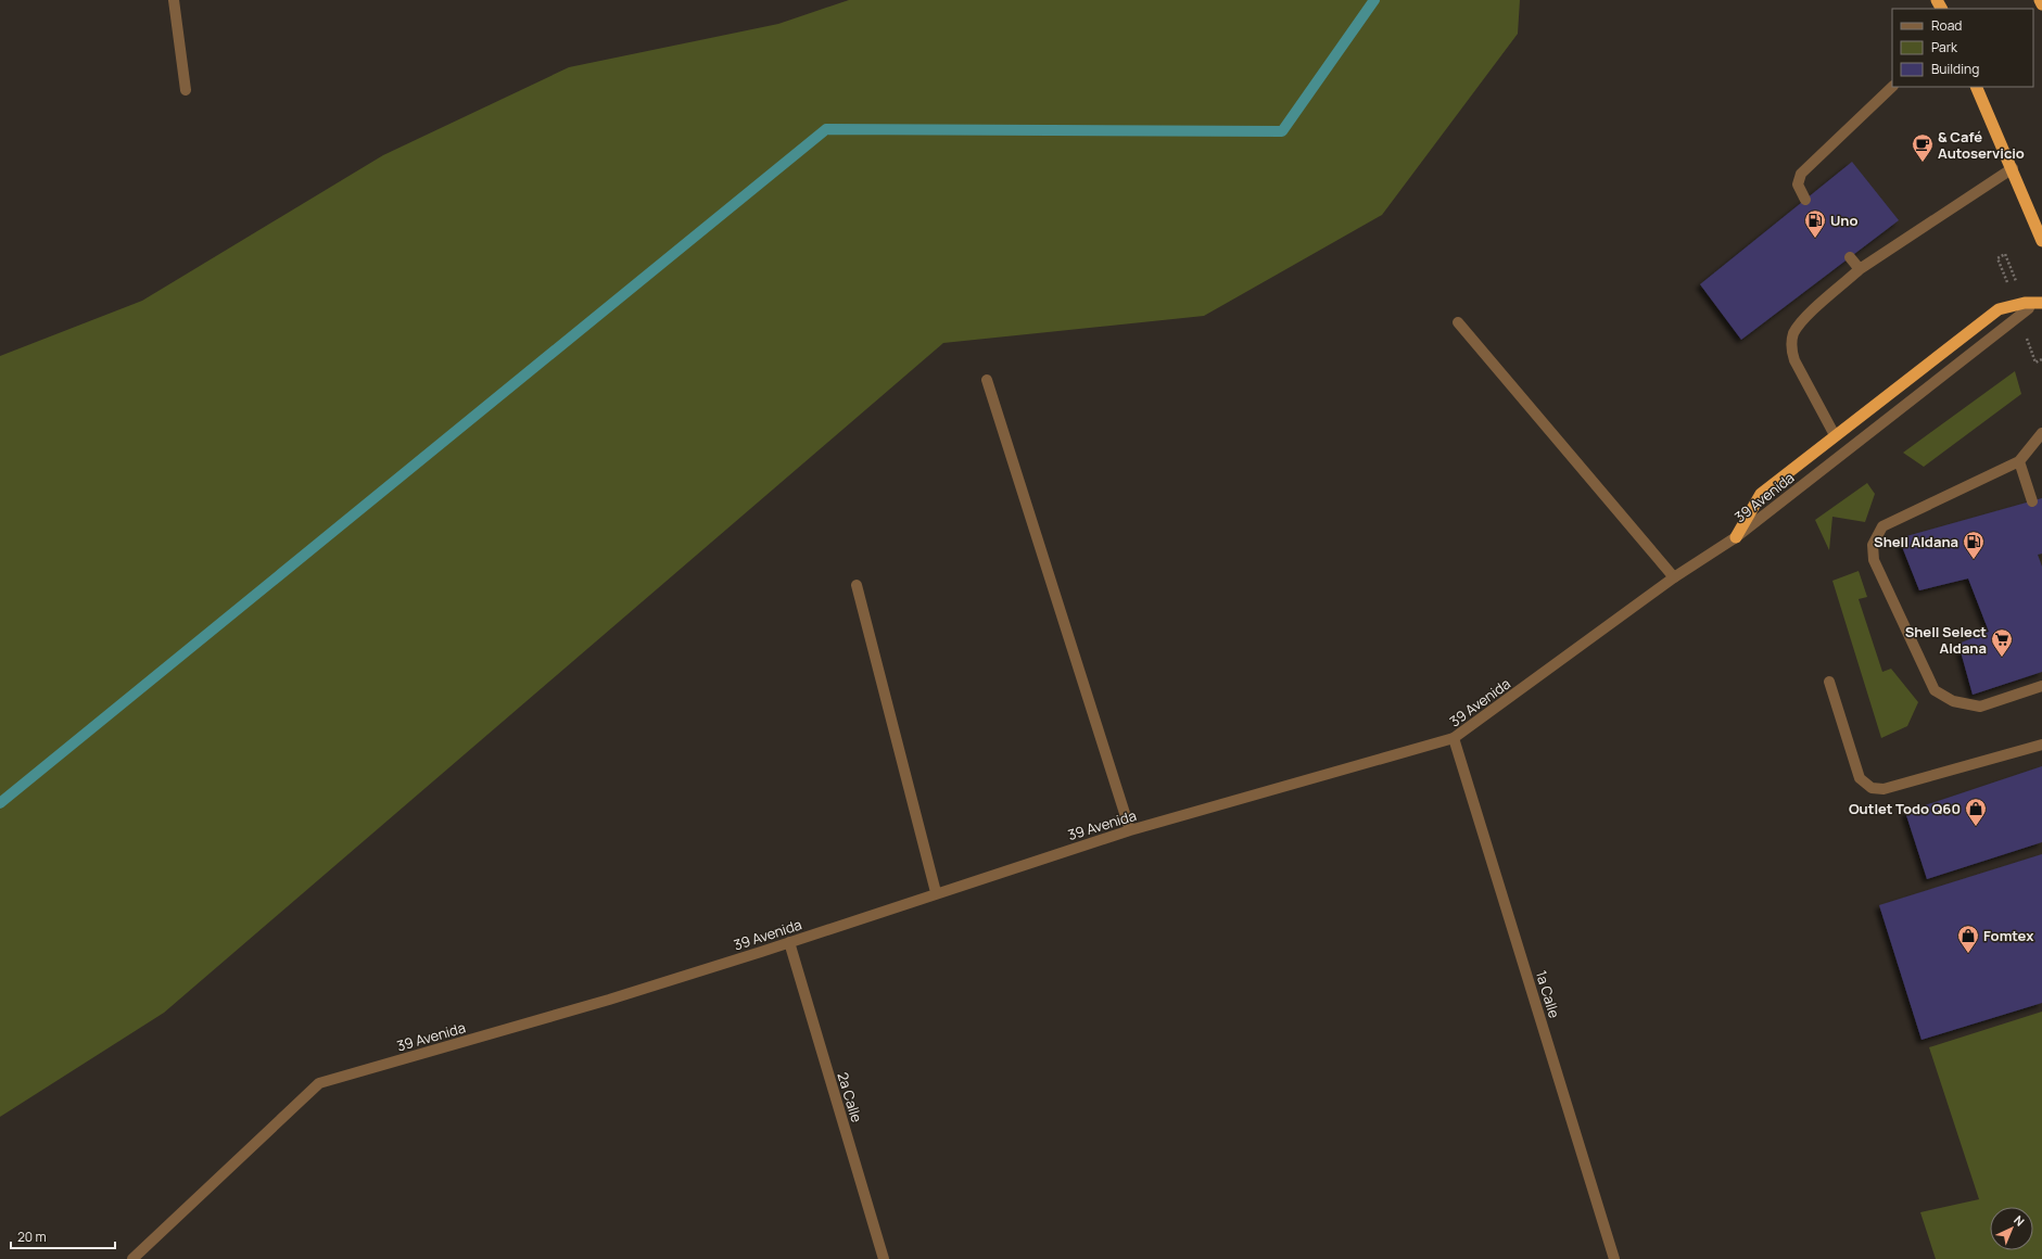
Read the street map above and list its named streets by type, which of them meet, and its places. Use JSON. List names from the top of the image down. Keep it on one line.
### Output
{"streets":{"street":["39 Avenida","1a Calle","2a Calle"]},"crossings":[["39 Avenida","1a Calle"],["39 Avenida","2a Calle"]],"places":{"cafe":["& Café Autoservicio"],"fuel station":["Uno","Shell Aldana"],"supermarket":["Shell Select Aldana"],"shop":["Outlet Todo Q60","Fomtex"]},"legend":["Road","Park","Building"],"scale_bar":"20 m","north":"top right"}
